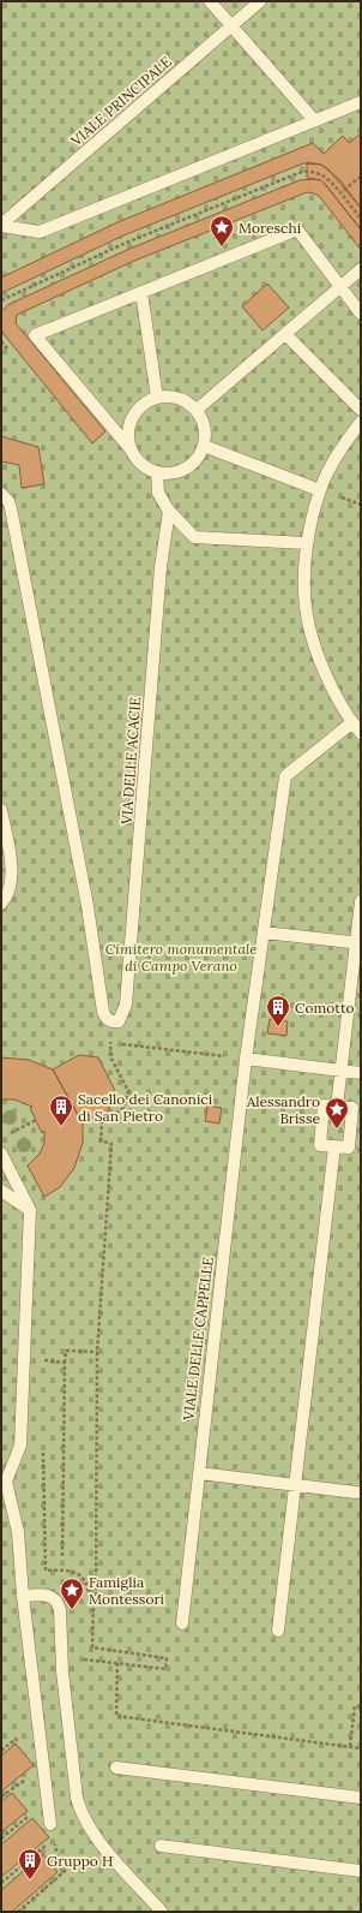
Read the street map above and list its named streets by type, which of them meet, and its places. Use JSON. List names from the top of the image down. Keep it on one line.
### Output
{"streets":{"lane":["VIALE PRINCIPALE","VIA DELLE ACACIE","VIALE DELLE CAPPELLE"]},"parks":["Cimitero monumentale di Campo Verano"],"places":{"place":["Moreschi","Alessandro Brisse","Famiglia Montessori"],"building":["Comotto","Sacello dei Canonici di San Pietro","Gruppo H"]}}
